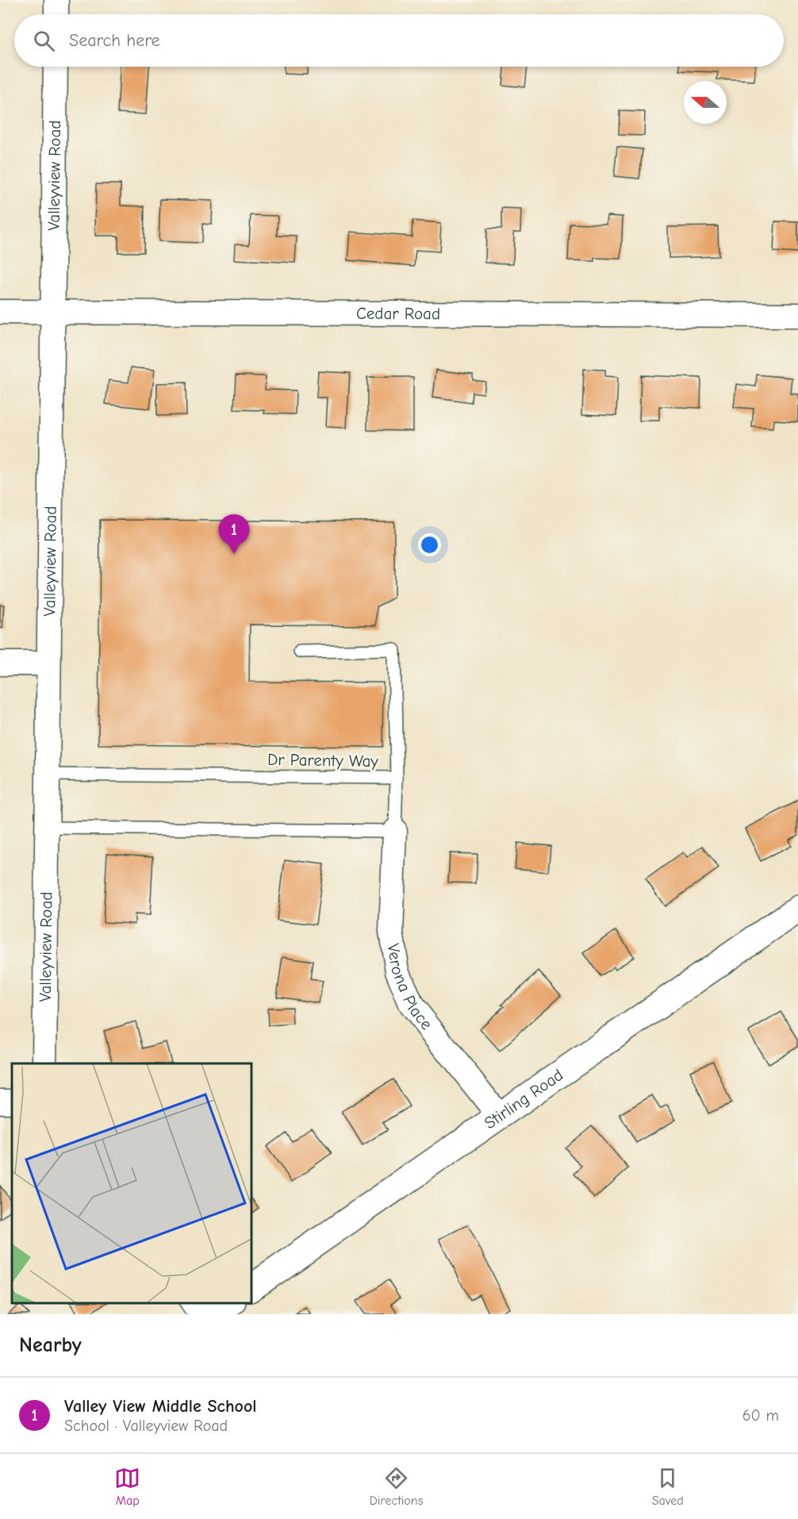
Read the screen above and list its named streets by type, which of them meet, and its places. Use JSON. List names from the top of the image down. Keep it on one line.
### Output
{"streets":{"street":["Valleyview Road","Cedar Road","Verona Place","Stirling Road"],"lane":["Dr Parenty Way"]},"crossings":[["Valleyview Road","Cedar Road"],["Valleyview Road","Dr Parenty Way"],["Dr Parenty Way","Verona Place"],["Verona Place","Stirling Road"]],"north":"left","page":{"search":"Search here","pins":"1","heading":"Nearby","list":[{"mark":"1","name":"Valley View Middle School","note":"School · Valleyview Road","value":"60 m"}],"nav":["Map","Directions","Saved"]}}
